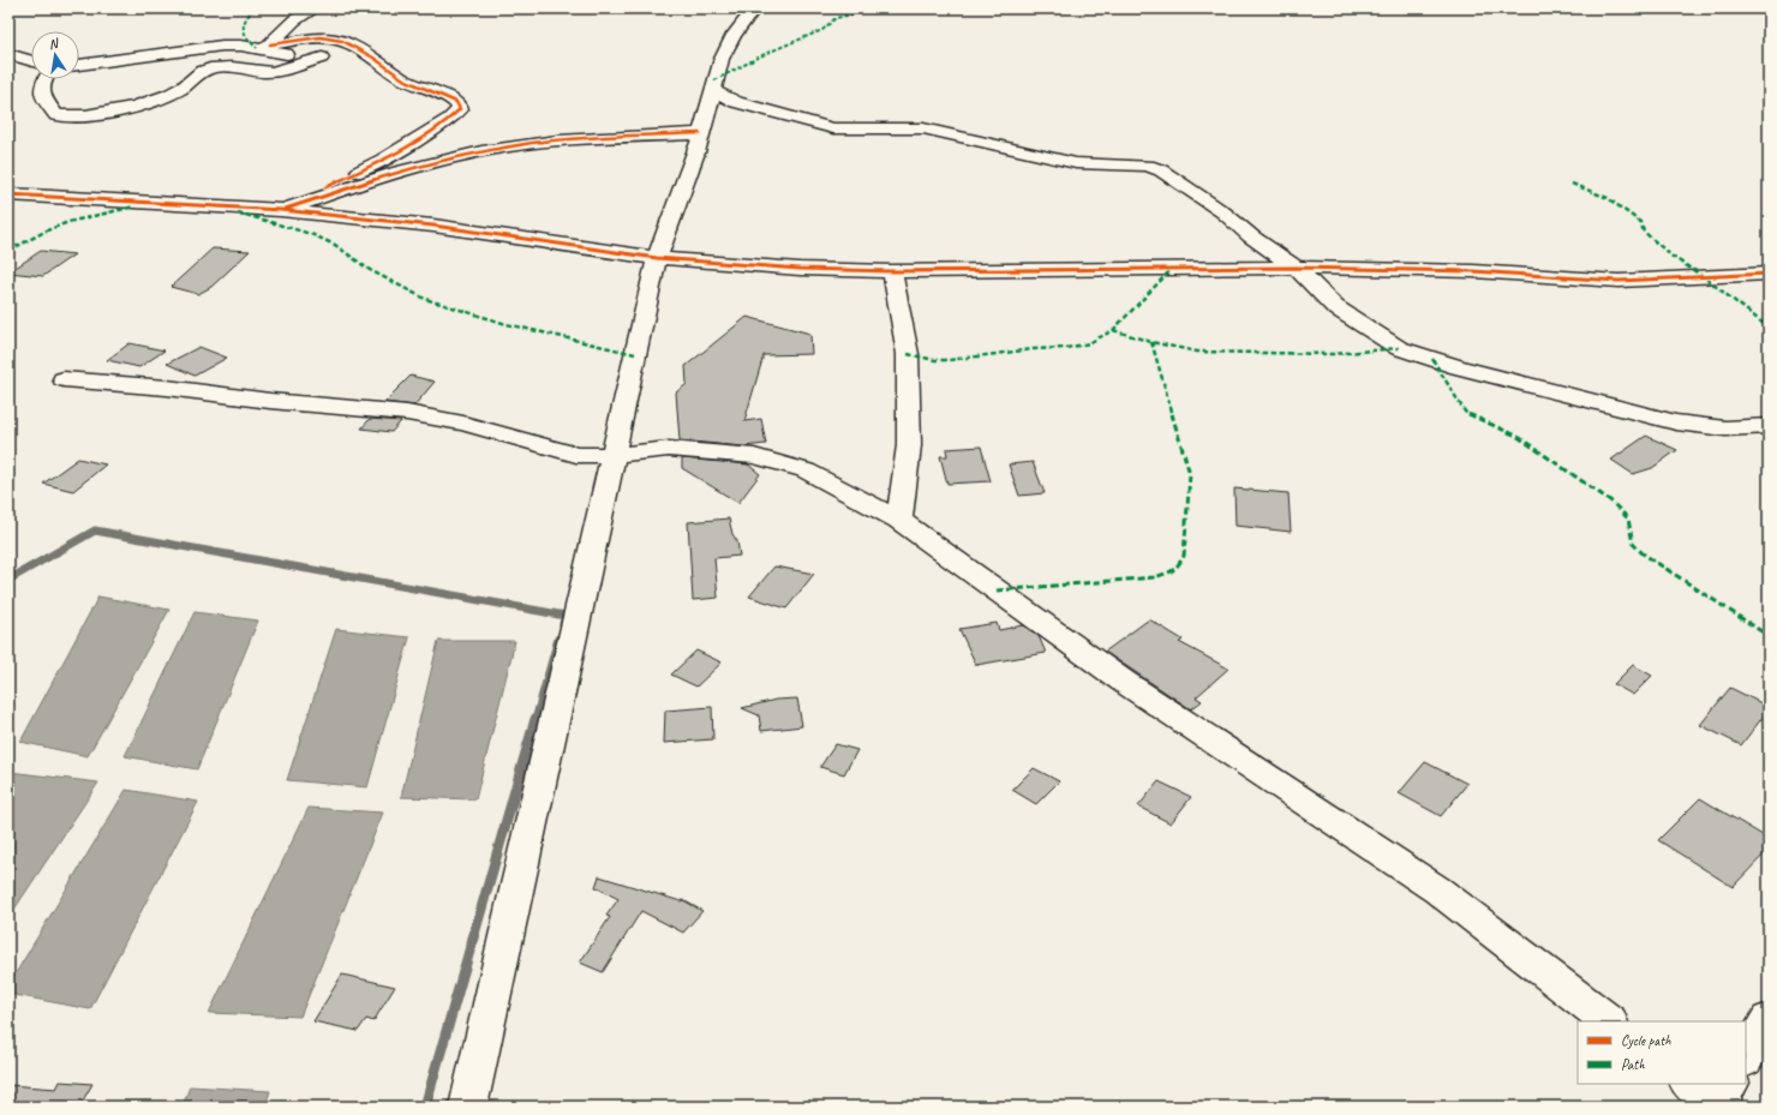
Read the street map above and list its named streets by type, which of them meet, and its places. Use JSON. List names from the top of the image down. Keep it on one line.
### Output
{"legend":["Cycle path","Path"],"north":"top"}
